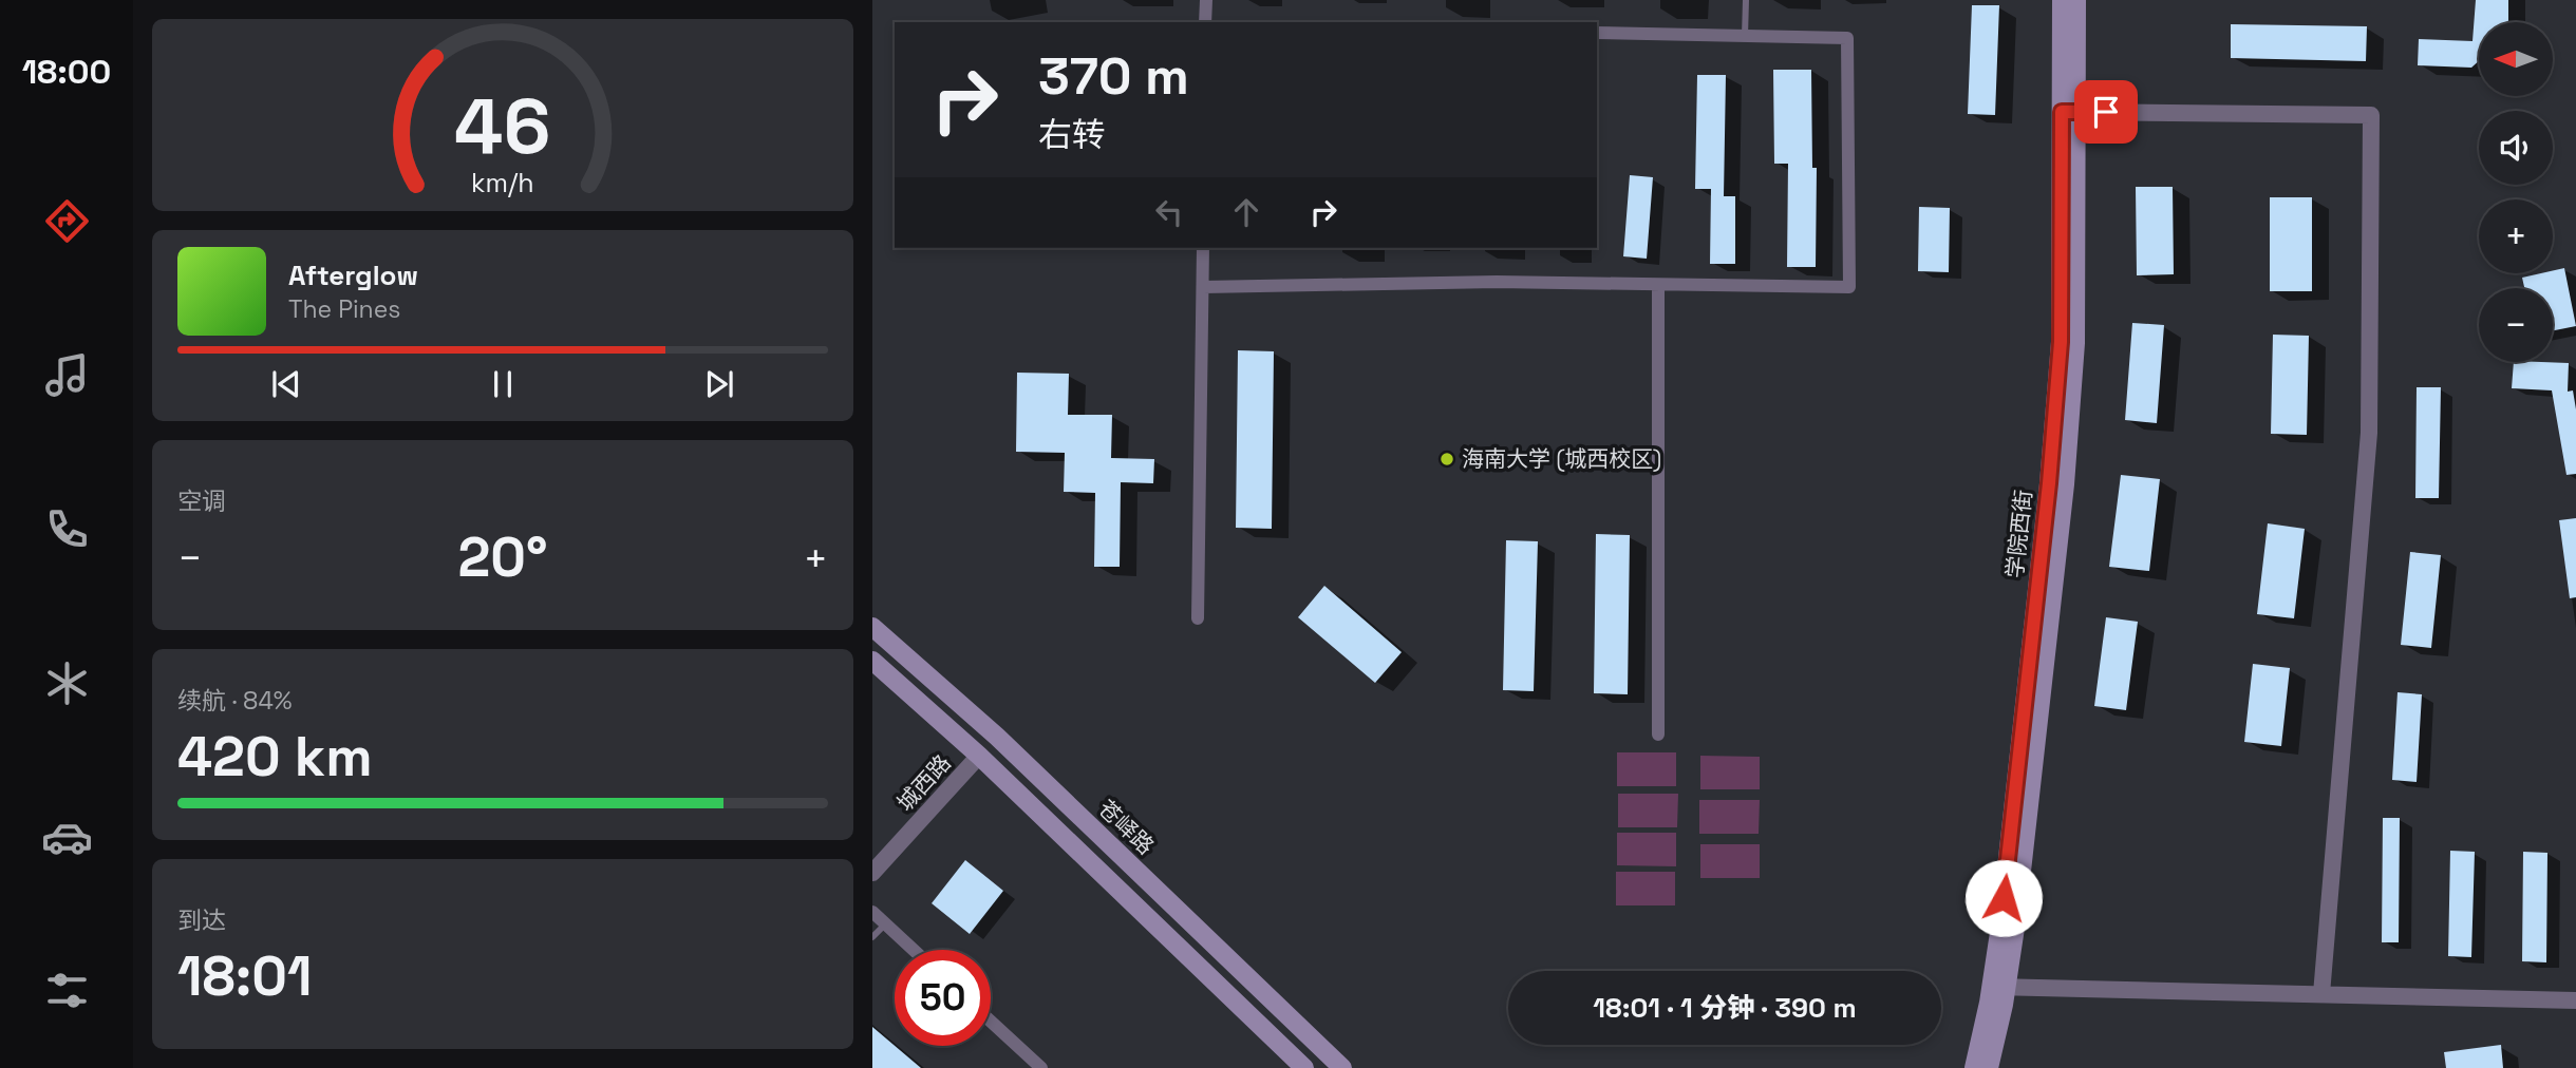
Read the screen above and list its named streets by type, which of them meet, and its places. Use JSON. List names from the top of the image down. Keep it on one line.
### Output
{"streets":{"main road":["学院西街","苍峄路"],"street":["城西路"]},"places":["海南大学 (城西校区)"],"north":"left","page":{"tabs":"18:00","map_buttons":["+","−"],"turn":["370 m","右转"],"song":["Afterglow","The Pines"],"tile":["空调",["续航 · 84%","420 km"],["到达","18:01"]],"heat":["−","20°","+"],"limit":"50","trip":"18:01 · 1 分钟 · 390 m","gauge":["46","km/h"]}}
